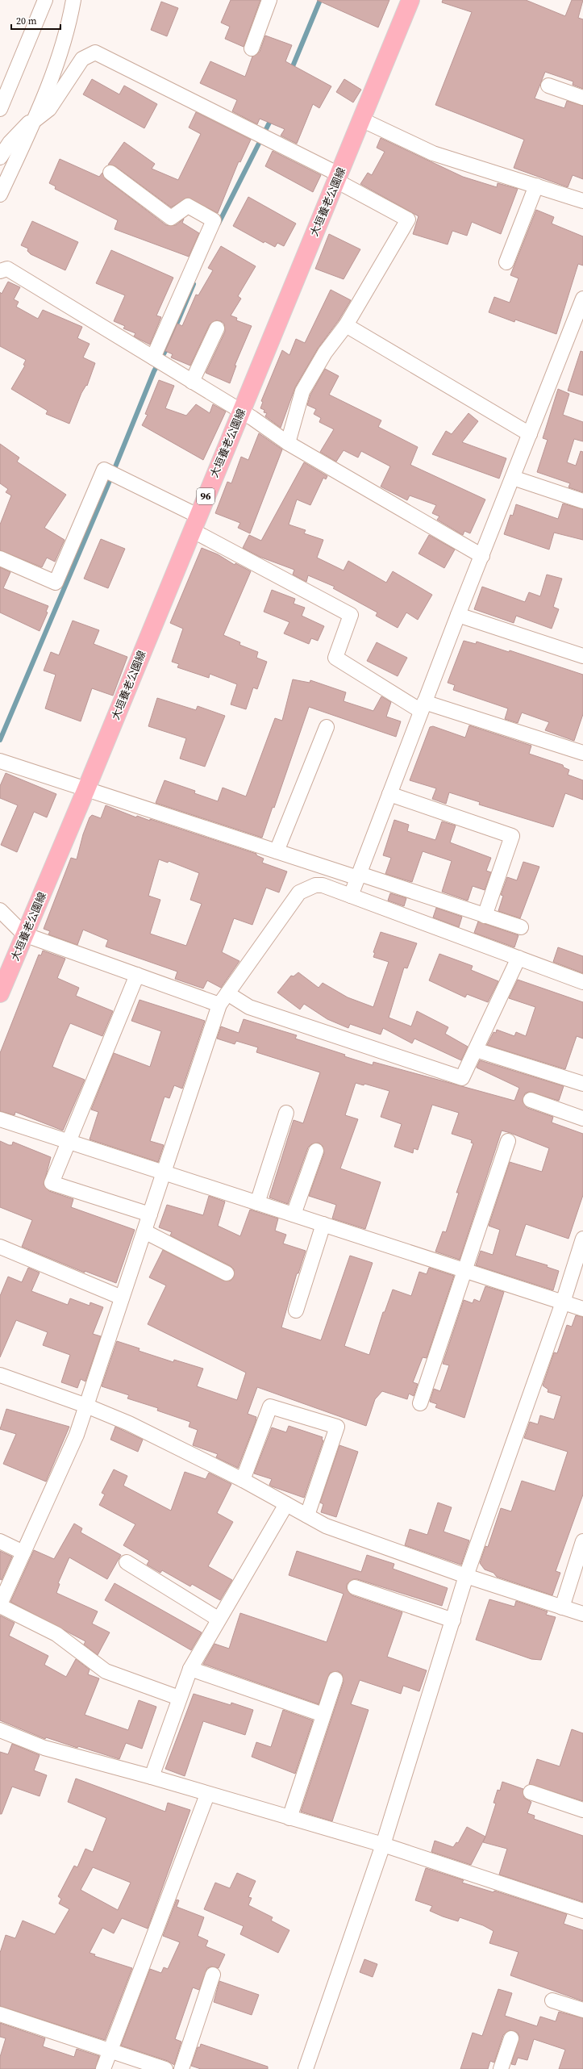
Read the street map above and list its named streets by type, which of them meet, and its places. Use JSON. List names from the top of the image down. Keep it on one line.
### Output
{"streets":{"main road":["大垣養老公園線","96"]},"scale_bar":"20 m"}
